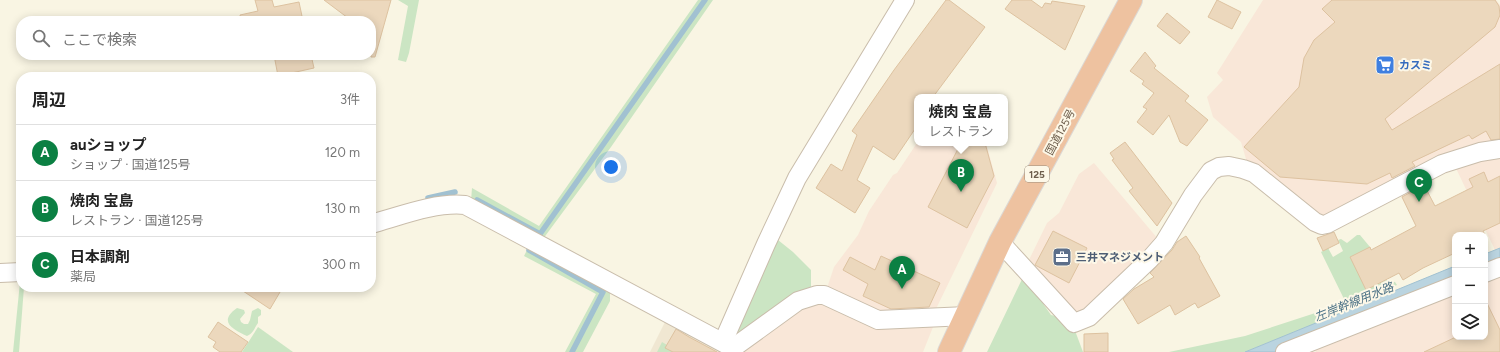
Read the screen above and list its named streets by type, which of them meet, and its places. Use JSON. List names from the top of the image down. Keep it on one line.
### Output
{"streets":{"highway":["国道125号","125"]},"water":["左岸幹線用水路"],"places":{"supermarket":["カスミ"],"office":["三井マネジメント"]},"page":{"search":"ここで検索","heading":["周辺","3件"],"popup":["焼肉 宝島","レストラン"],"list":[{"mark":"A","name":"auショップ","note":"ショップ · 国道125号","value":"120 m"},{"mark":"B","name":"焼肉 宝島","note":"レストラン · 国道125号","value":"130 m"},{"mark":"C","name":"日本調剤","note":"薬局","value":"300 m"}],"pins":["B","C","A"],"map_buttons":["+","−"]}}
